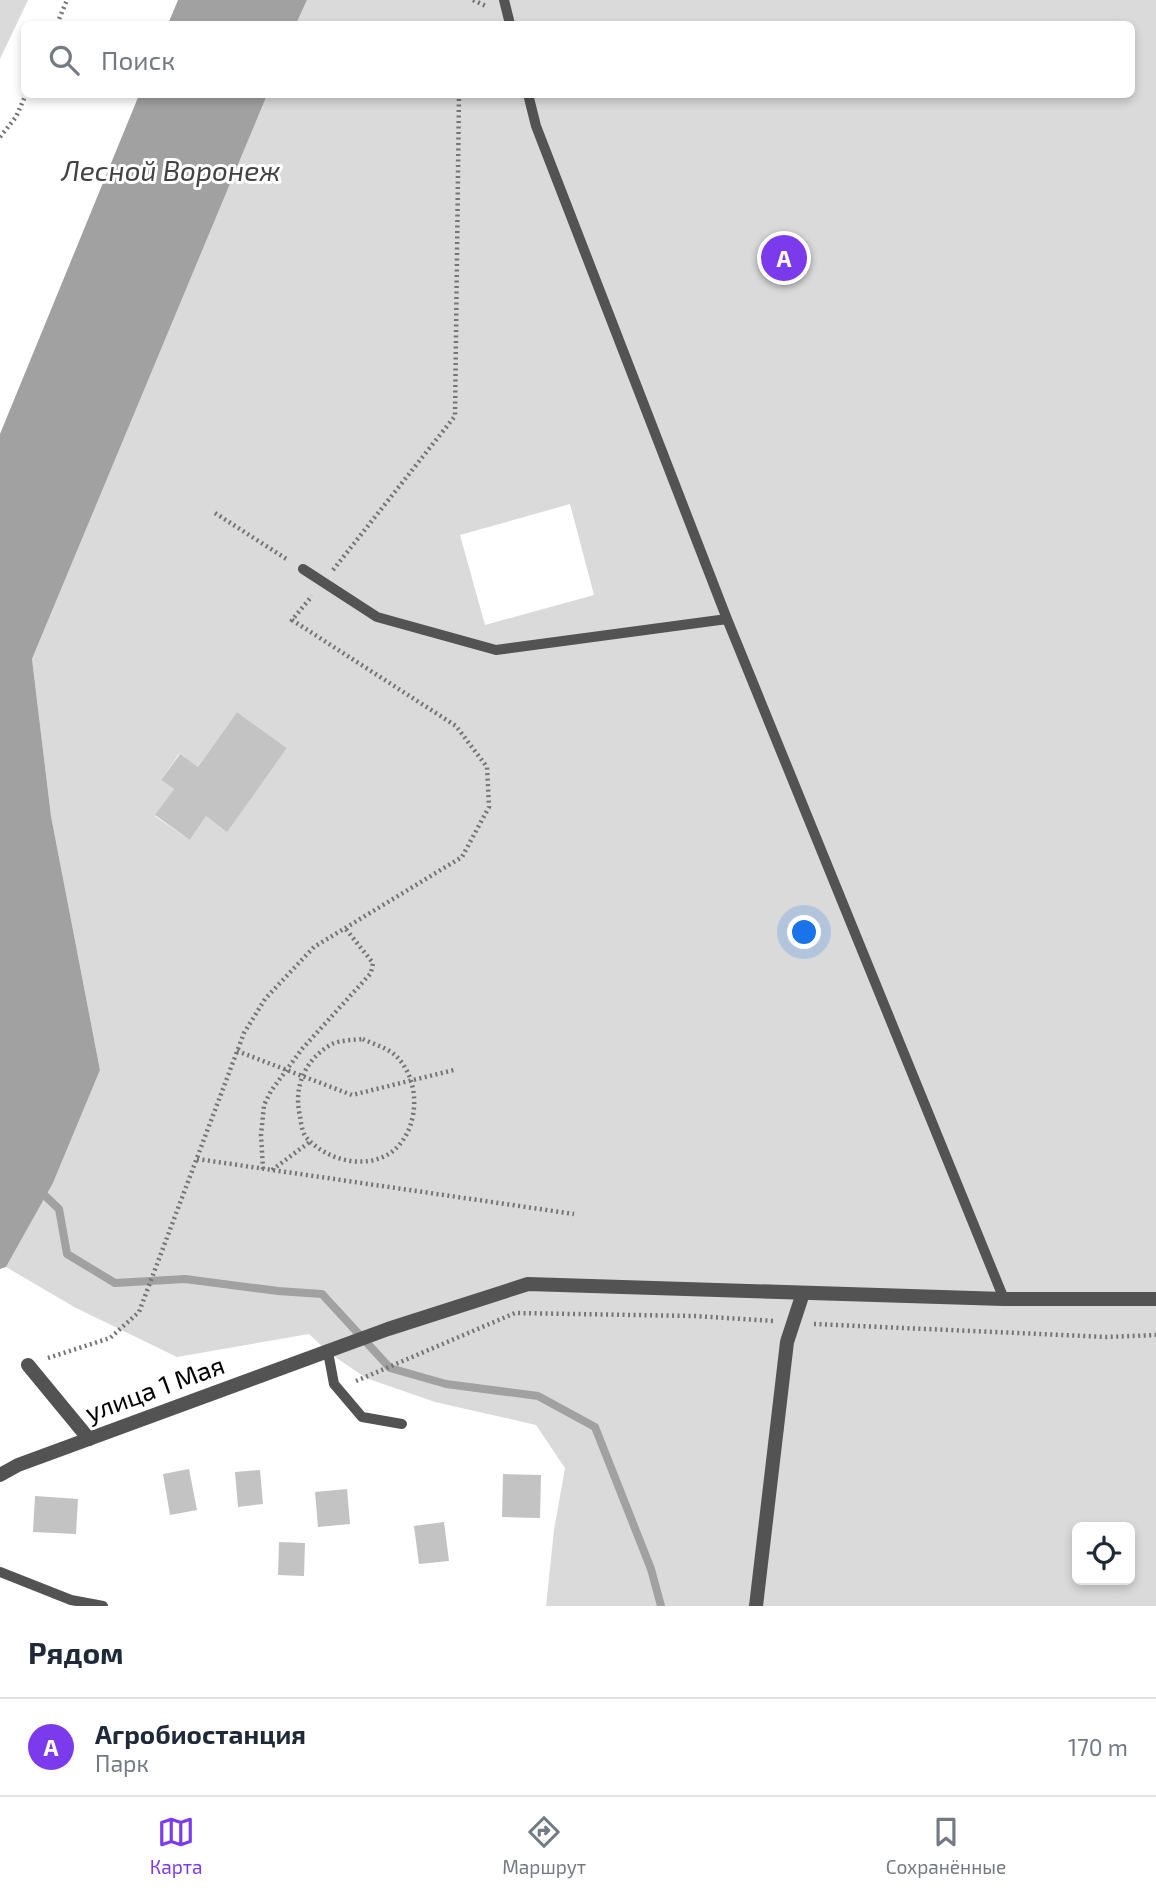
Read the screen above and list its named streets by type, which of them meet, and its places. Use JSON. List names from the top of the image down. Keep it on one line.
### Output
{"streets":{"street":["улица 1 Мая"]},"water":["Лесной Воронеж"],"page":{"search":"Поиск","pins":"A","heading":"Рядом","list":[{"mark":"A","name":"Агробиостанция","note":"Парк","value":"170 m"}],"nav":["Карта","Маршрут","Сохранённые"]}}
